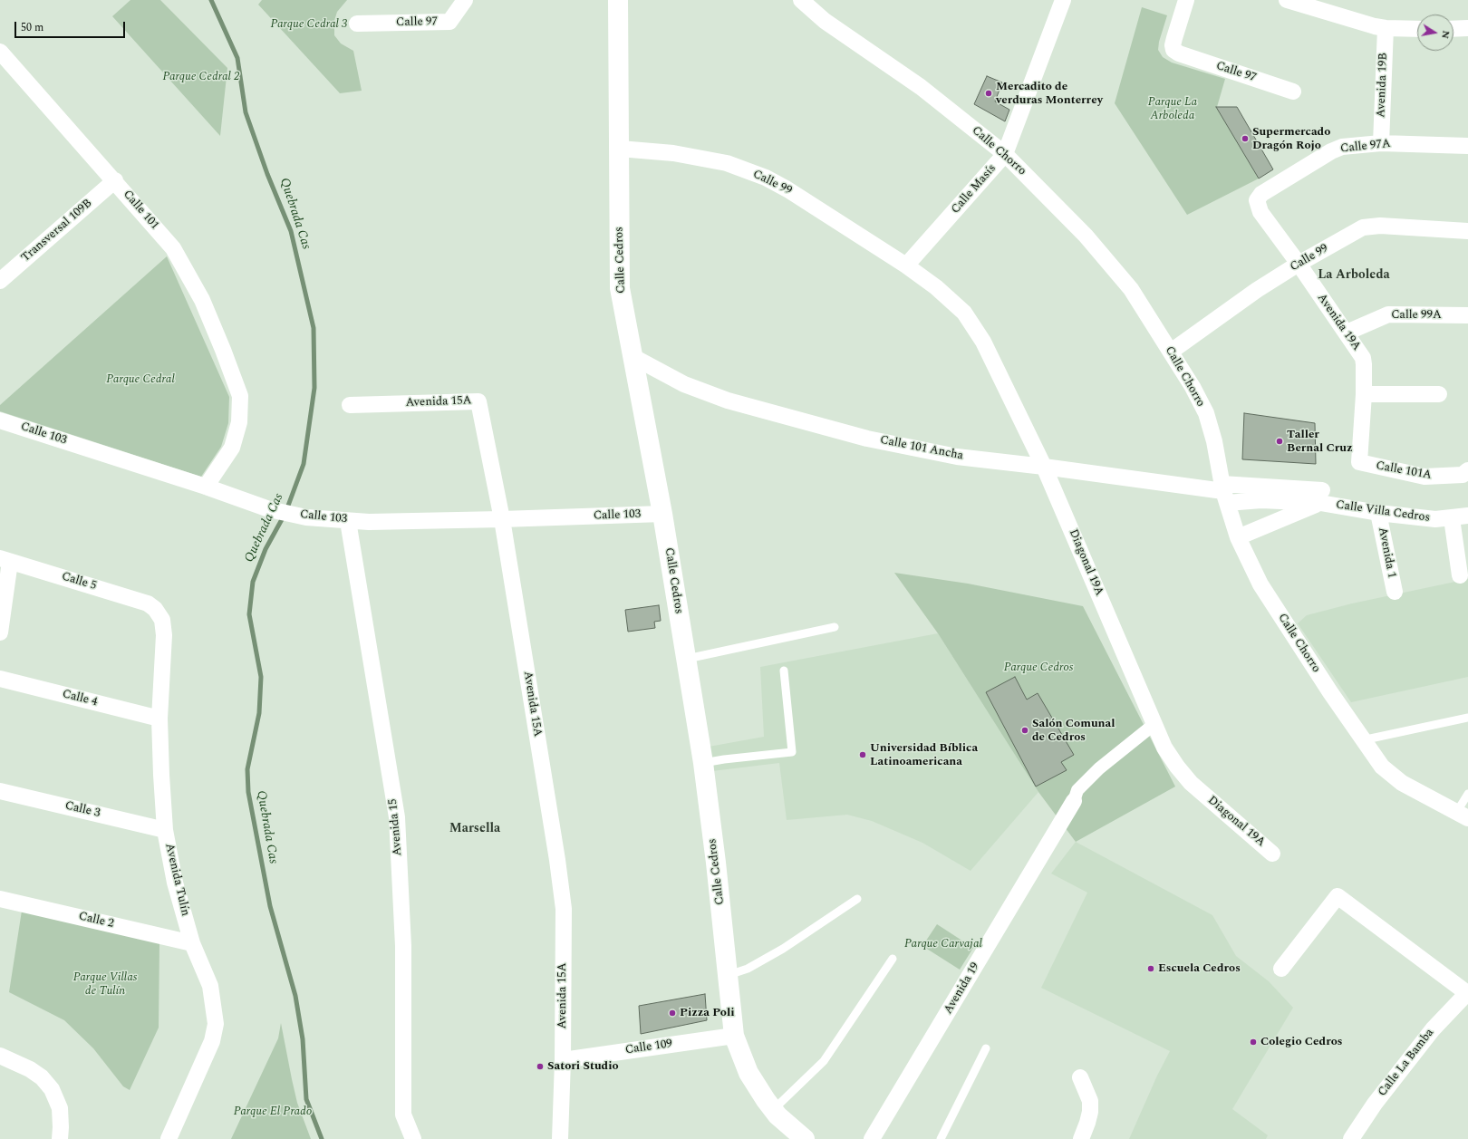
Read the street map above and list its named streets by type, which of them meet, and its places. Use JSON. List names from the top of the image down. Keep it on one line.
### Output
{"streets":{"street":["Calle 97","Avenida 19B","Calle 97A","Calle Chorro","Calle 99","Calle Masís","Calle 101","Transversal 109B","Calle Cedros","Calle 99A","Avenida 19A","Avenida 15A","Calle 103","Calle 101 Ancha","Calle 101A","Calle Villa Cedros","Avenida 1","Diagonal 19A","Calle 5","Calle 4","Calle 3","Avenida 15","Avenida Tulín","Calle 2","Avenida 19","Calle 109","Calle La Bamba"]},"crossings":[["Avenida 19B","Calle 97A"],["Calle 97A","Avenida 19A"],["Calle Chorro","Calle 99"],["Calle Chorro","Calle Masís"],["Calle Chorro","Calle 101 Ancha"],["Calle Chorro","Calle Villa Cedros"],["Calle 99","Calle Masís"],["Calle 99","Calle Cedros"],["Calle 99","Avenida 19A"],["Calle 99","Diagonal 19A"],["Calle Masís","Diagonal 19A"],["Calle 101","Transversal 109B"],["Calle 101","Calle 103"],["Calle Cedros","Calle 103"],["Calle Cedros","Calle 101 Ancha"],["Calle Cedros","Calle 109"],["Calle 99A","Avenida 19A"],["Avenida 19A","Calle 101A"],["Avenida 15A","Calle 103"],["Avenida 15A","Calle 109"],["Calle 103","Avenida 15"],["Calle 101 Ancha","Calle Villa Cedros"],["Calle 101 Ancha","Diagonal 19A"],["Calle Villa Cedros","Avenida 1"],["Calle 5","Avenida Tulín"],["Calle 4","Avenida Tulín"],["Calle 3","Avenida Tulín"],["Avenida Tulín","Calle 2"]],"districts":["La Arboleda","Marsella"],"water":["Quebrada Cas"],"parks":["Parque Cedral 3","Parque Cedral 2","Parque La Arboleda","Parque Cedral","Parque Cedros","Parque Carvajal","Parque Villas de Tulín","Parque El Prado"],"places":["Mercadito de verduras Monterrey","Supermercado Dragón Rojo","Taller Bernal Cruz","Salón Comunal de Cedros","Universidad Bíblica Latinoamericana","Escuela Cedros","Pizza Poli","Colegio Cedros","Satori Studio"],"scale_bar":"50 m","north":"right"}
